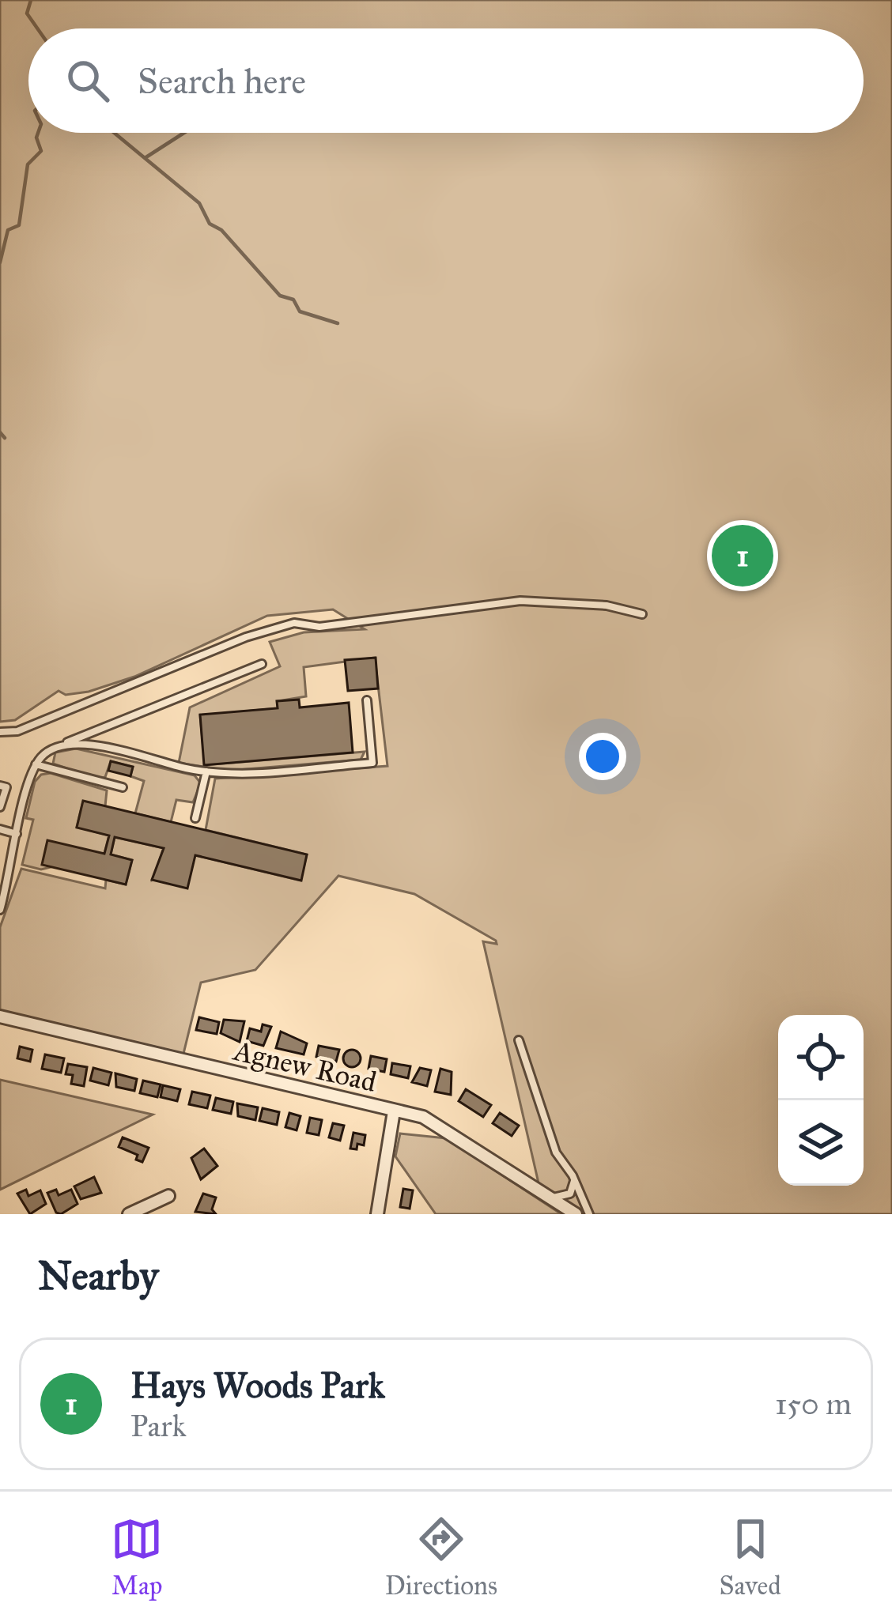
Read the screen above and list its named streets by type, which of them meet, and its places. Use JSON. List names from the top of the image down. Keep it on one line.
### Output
{"streets":{"street":["Agnew Road"]},"page":{"search":"Search here","pins":"1","heading":"Nearby","list":[{"mark":"1","name":"Hays Woods Park","note":"Park","value":"150 m"}],"nav":["Map","Directions","Saved"]}}
